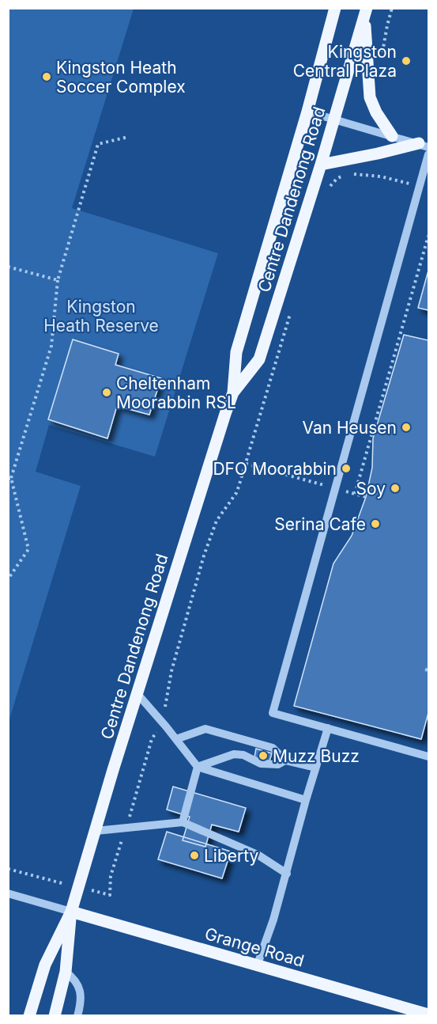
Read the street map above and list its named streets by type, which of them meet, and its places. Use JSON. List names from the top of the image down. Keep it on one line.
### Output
{"streets":{"main road":["Centre Dandenong Road","Grange Road"]},"crossings":[["Centre Dandenong Road","Grange Road"]],"parks":["Kingston Heath Reserve"],"places":["Kingston Central Plaza","Kingston Heath Soccer Complex","Cheltenham Moorabbin RSL","Van Heusen","DFO Moorabbin","Soy","Serina Cafe","Muzz Buzz","Liberty"]}
